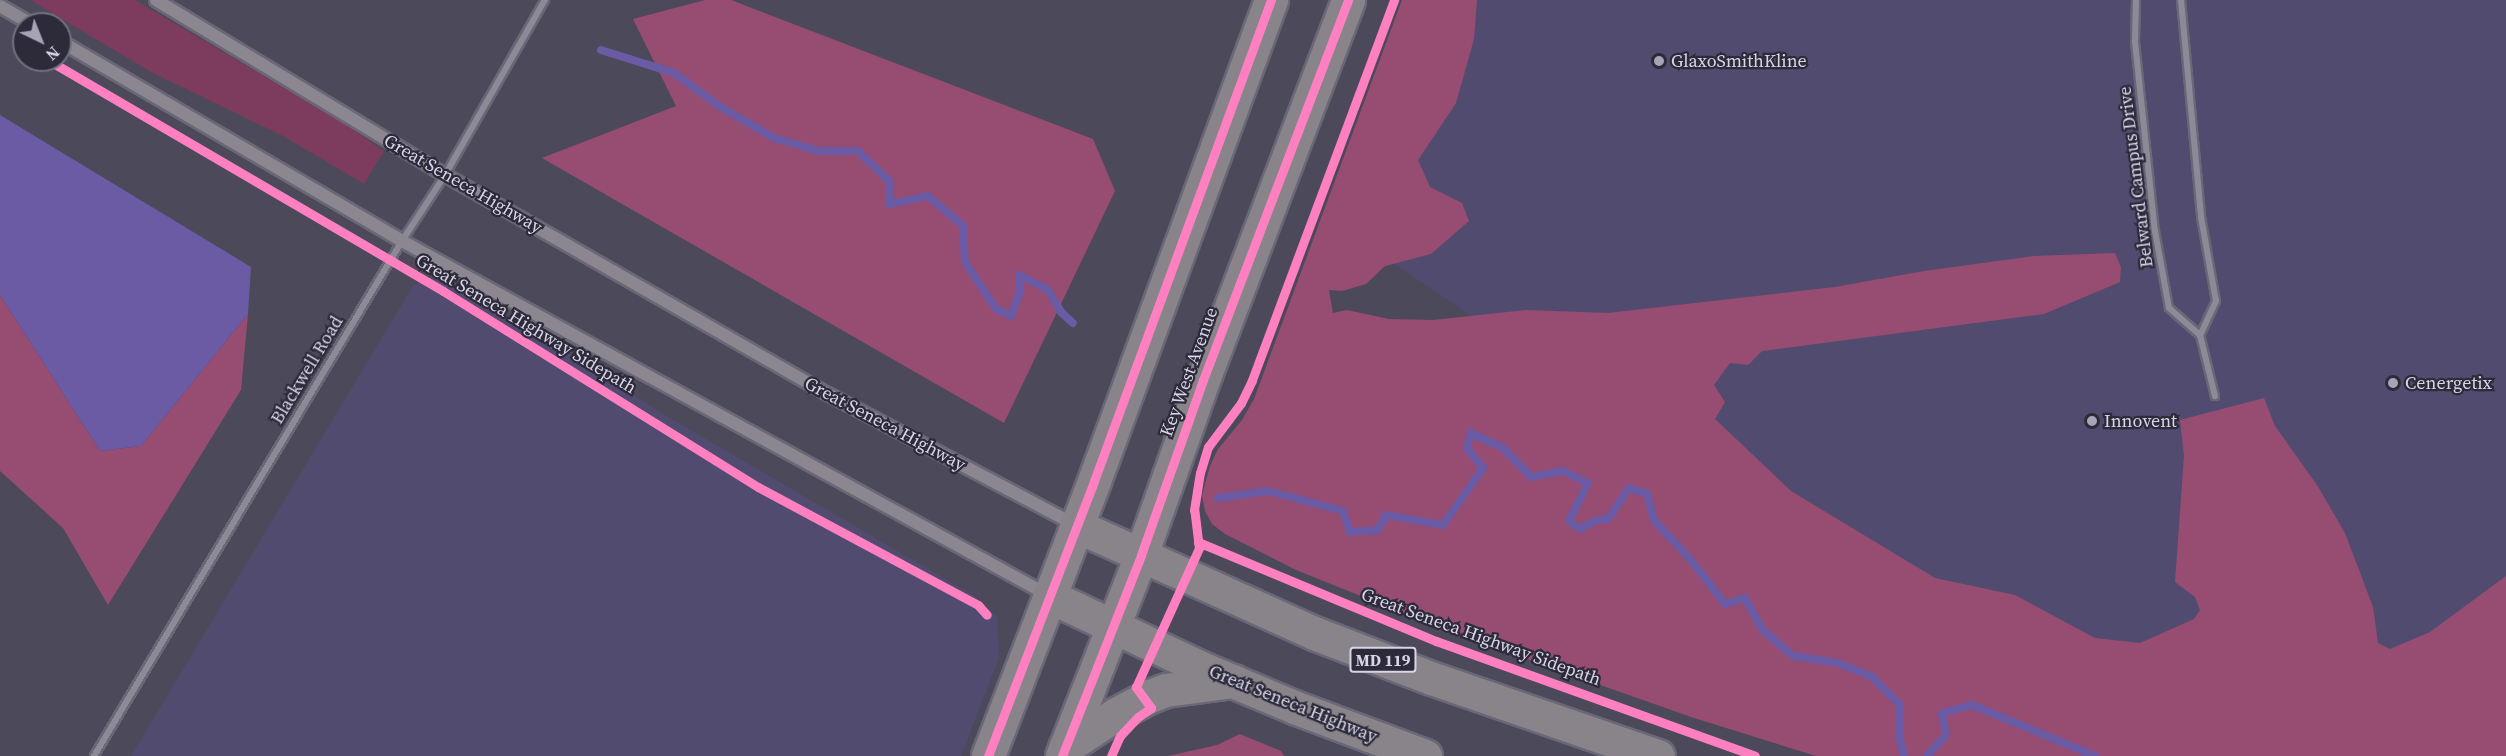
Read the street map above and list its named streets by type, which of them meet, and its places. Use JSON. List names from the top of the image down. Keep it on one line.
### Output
{"streets":{"main road":["Great Seneca Highway","Key West Avenue","MD 119"],"street":["Belward Campus Drive","Blackwell Road"],"cycle path":["Great Seneca Highway Sidepath"]},"crossings":[["Great Seneca Highway","Blackwell Road"],["Great Seneca Highway","Key West Avenue"]],"places":["GlaxoSmithKline","Cenergetix","Innovent"],"north":"bottom right"}
